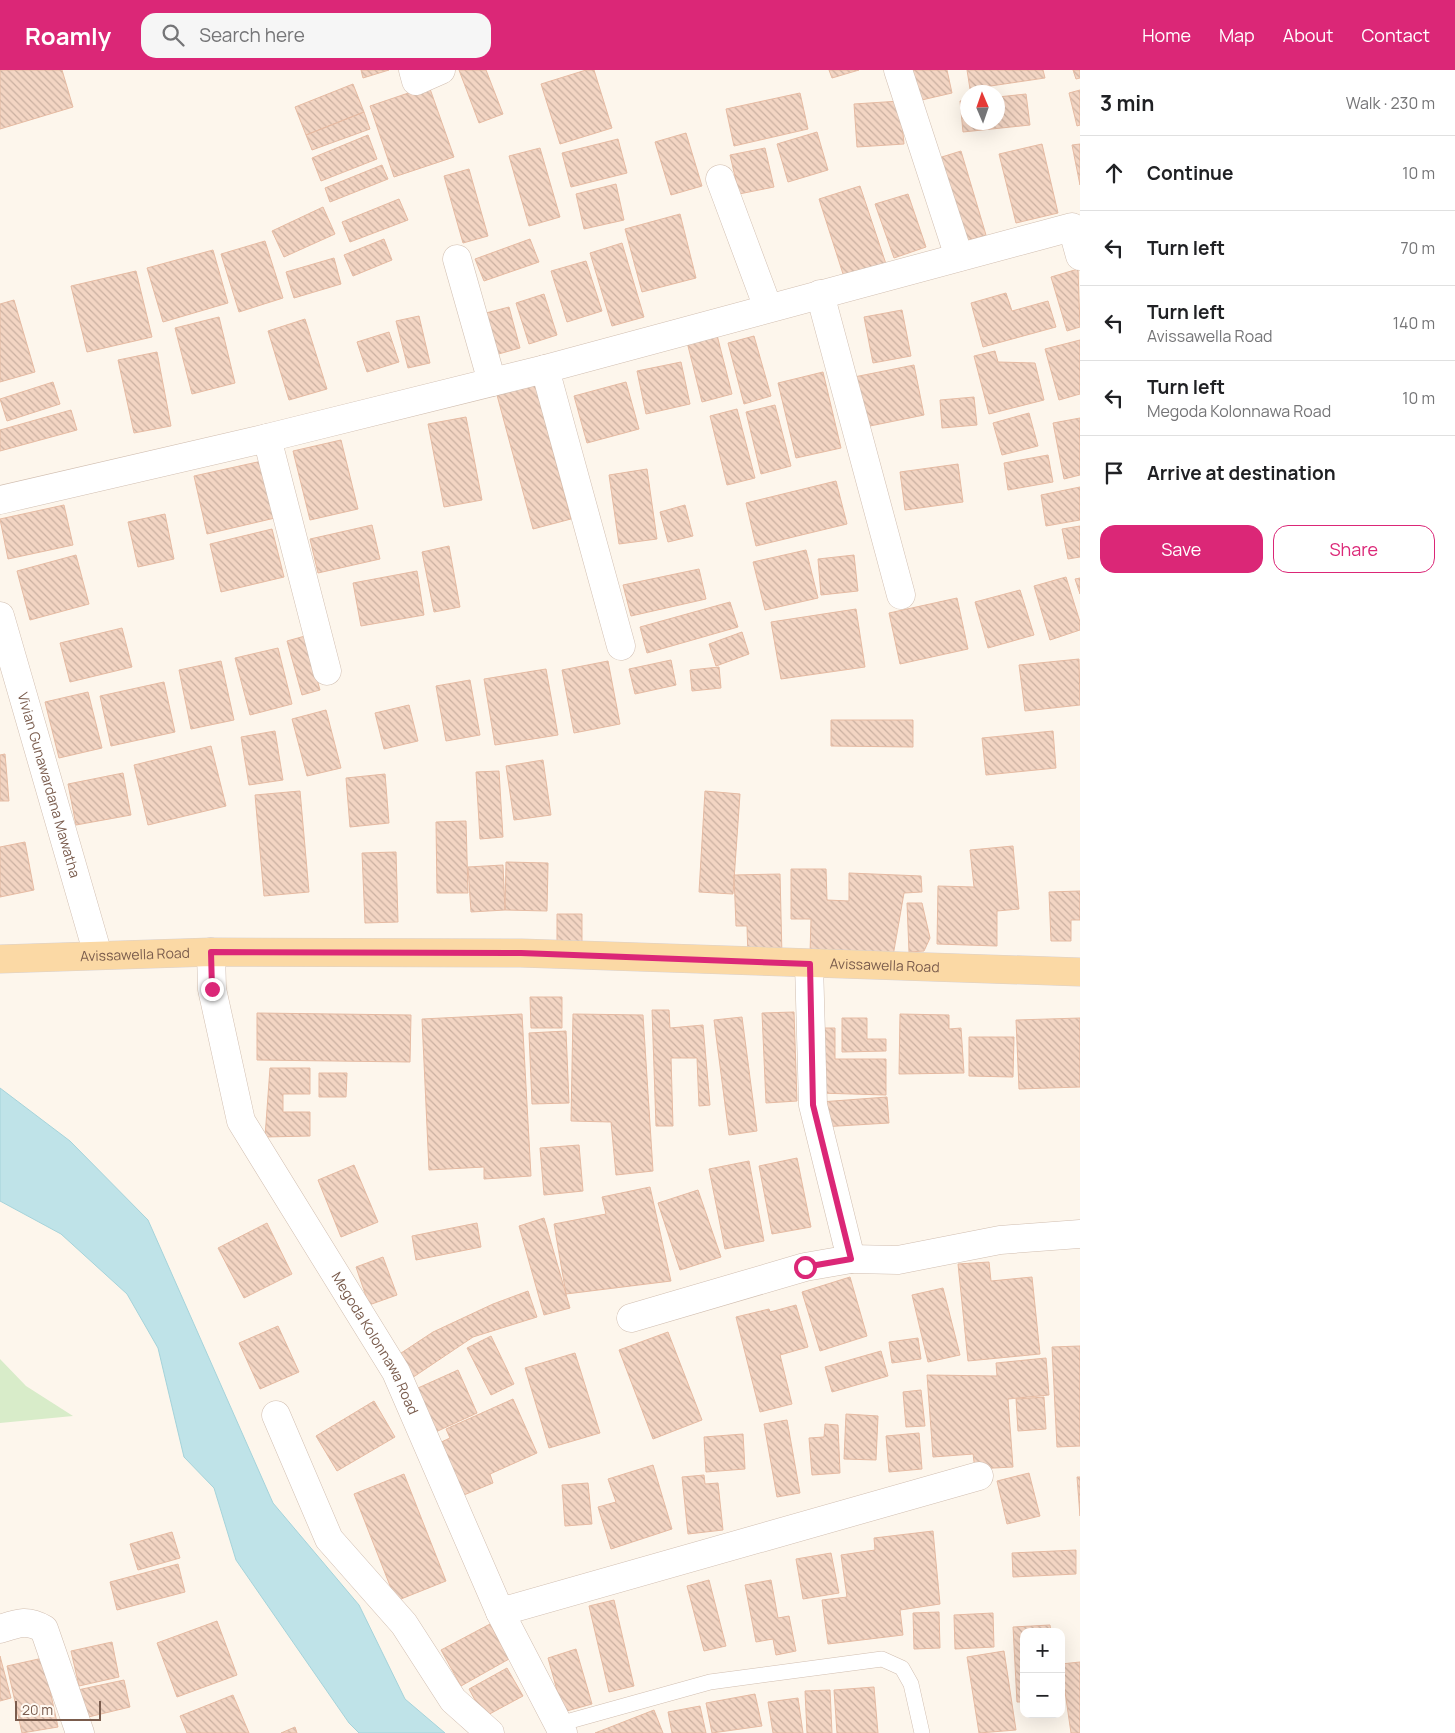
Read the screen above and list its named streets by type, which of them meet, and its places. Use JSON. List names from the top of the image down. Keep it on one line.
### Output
{"streets":{"main road":["Avissawella Road"],"street":["Vivian Gunawardana Mawatha","Megoda Kolonnawa Road"]},"crossings":[["Vivian Gunawardana Mawatha","Avissawella Road"],["Avissawella Road","Megoda Kolonnawa Road"]],"scale_bar":"20 m","north":"top","page":{"header":"Roamly","search":"Search here","nav":["Home","Map","About","Contact"],"heading":["3 min","Walk · 230 m"],"list":[["Continue","10 m"],["Turn left","70 m"],["Turn left","Avissawella Road","140 m"],["Turn left","Megoda Kolonnawa Road","10 m"],"Arrive at destination"],"buttons":["Save","Share"],"map_buttons":["+","−"],"scale":"20 m"}}
